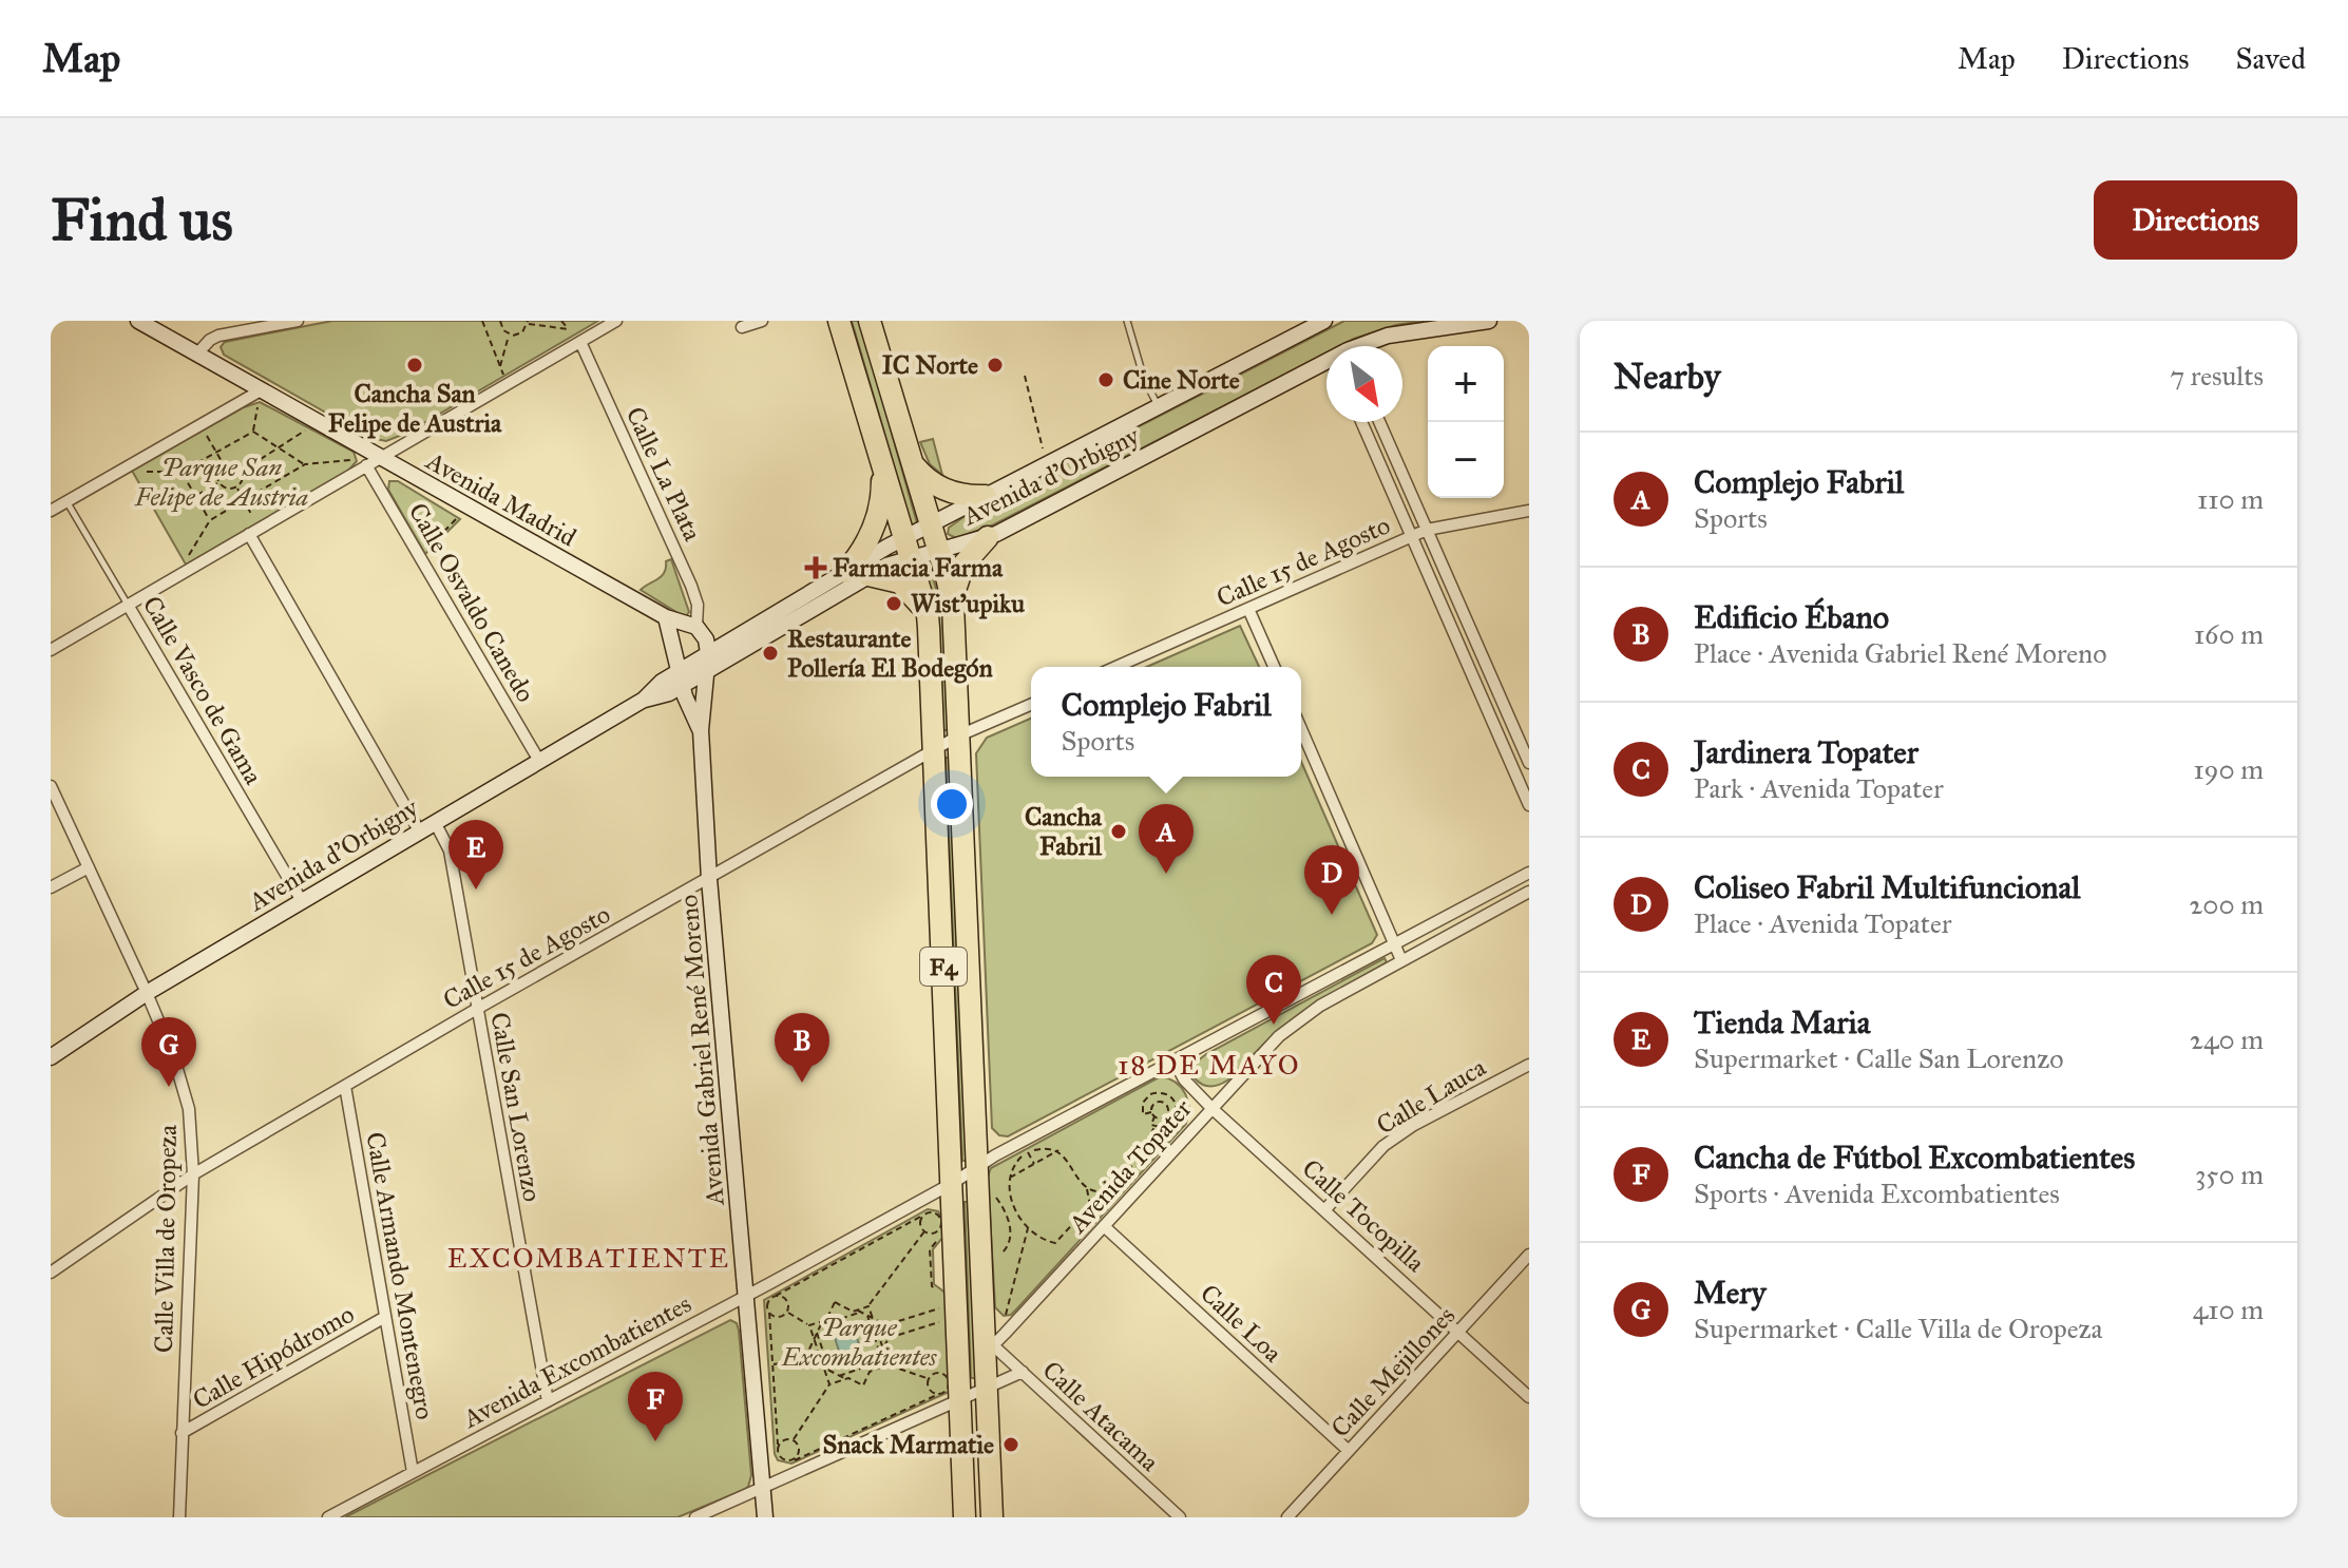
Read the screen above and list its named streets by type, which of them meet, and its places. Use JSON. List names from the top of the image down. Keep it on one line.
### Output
{"streets":{"highway":["F4"],"main road":["Avenida d'Orbigny","Avenida Madrid","Avenida Gabriel René Moreno"],"street":["Calle La Plata","Calle 15 de Agosto","Calle Osvaldo Canedo","Calle Vasco de Gama","Calle Lauca","Calle San Lorenzo","Avenida Topater","Calle Tocopilla","Calle Villa de Oropeza","Calle Armando Montenegro","Calle Loa","Calle Hipódromo","Avenida Excombatientes","Calle Mejillones","Calle Atacama"]},"crossings":[["Calle La Plata","Avenida Madrid"],["Avenida d'Orbigny","Calle Osvaldo Canedo"],["Avenida d'Orbigny","Calle Vasco de Gama"],["Avenida d'Orbigny","F4"],["Avenida d'Orbigny","Avenida Gabriel René Moreno"],["Avenida d'Orbigny","Calle San Lorenzo"],["Avenida d'Orbigny","Calle Villa de Oropeza"],["Avenida Madrid","Calle Osvaldo Canedo"],["Calle 15 de Agosto","F4"],["Calle 15 de Agosto","Avenida Gabriel René Moreno"],["Calle 15 de Agosto","Calle San Lorenzo"],["Calle 15 de Agosto","Calle Villa de Oropeza"],["Calle 15 de Agosto","Calle Armando Montenegro"],["F4","Avenida Topater"],["F4","Avenida Excombatientes"],["F4","Calle Atacama"],["Avenida Gabriel René Moreno","Avenida Excombatientes"],["Calle Lauca","Calle Tocopilla"],["Calle San Lorenzo","Avenida Excombatientes"],["Avenida Topater","Calle Tocopilla"],["Avenida Topater","Calle Loa"],["Avenida Topater","Avenida Excombatientes"],["Avenida Topater","Calle Atacama"],["Calle Tocopilla","Calle Mejillones"],["Calle Villa de Oropeza","Calle Hipódromo"],["Calle Armando Montenegro","Calle Hipódromo"],["Calle Armando Montenegro","Avenida Excombatientes"],["Calle Loa","Calle Mejillones"]],"districts":["18 DE MAYO","EXCOMBATIENTE"],"parks":["Parque San Felipe de Austria","Parque Excombatientes"],"places":{"other":["Cancha San Felipe de Austria","IC Norte","Cine Norte","Wist'upiku","Restaurante Pollería El Bodegón","Cancha Fabril","Snack Marmatie"],"health":["Farmacia Farma"]},"north":"bottom right","page":{"header":"Map","nav":["Map","Directions","Saved"],"buttons":"Directions","title":"Find us","heading":["Nearby","7 results"],"map_buttons":["+","−"],"list":[{"mark":"A","name":"Complejo Fabril","note":"Sports","value":"110 m"},{"mark":"B","name":"Edificio Ébano","note":"Place · Avenida Gabriel René Moreno","value":"160 m"},{"mark":"C","name":"Jardinera Topater","note":"Park · Avenida Topater","value":"190 m"},{"mark":"D","name":"Coliseo Fabril Multifuncional","note":"Place · Avenida Topater","value":"200 m"},{"mark":"E","name":"Tienda Maria","note":"Supermarket · Calle San Lorenzo","value":"240 m"},{"mark":"F","name":"Cancha de Fútbol Excombatientes","note":"Sports · Avenida Excombatientes","value":"350 m"},{"mark":"G","name":"Mery","note":"Supermarket · Calle Villa de Oropeza","value":"410 m"}],"popup":["Complejo Fabril","Sports"],"pins":["A","E","D","C","B","G","F"]}}
